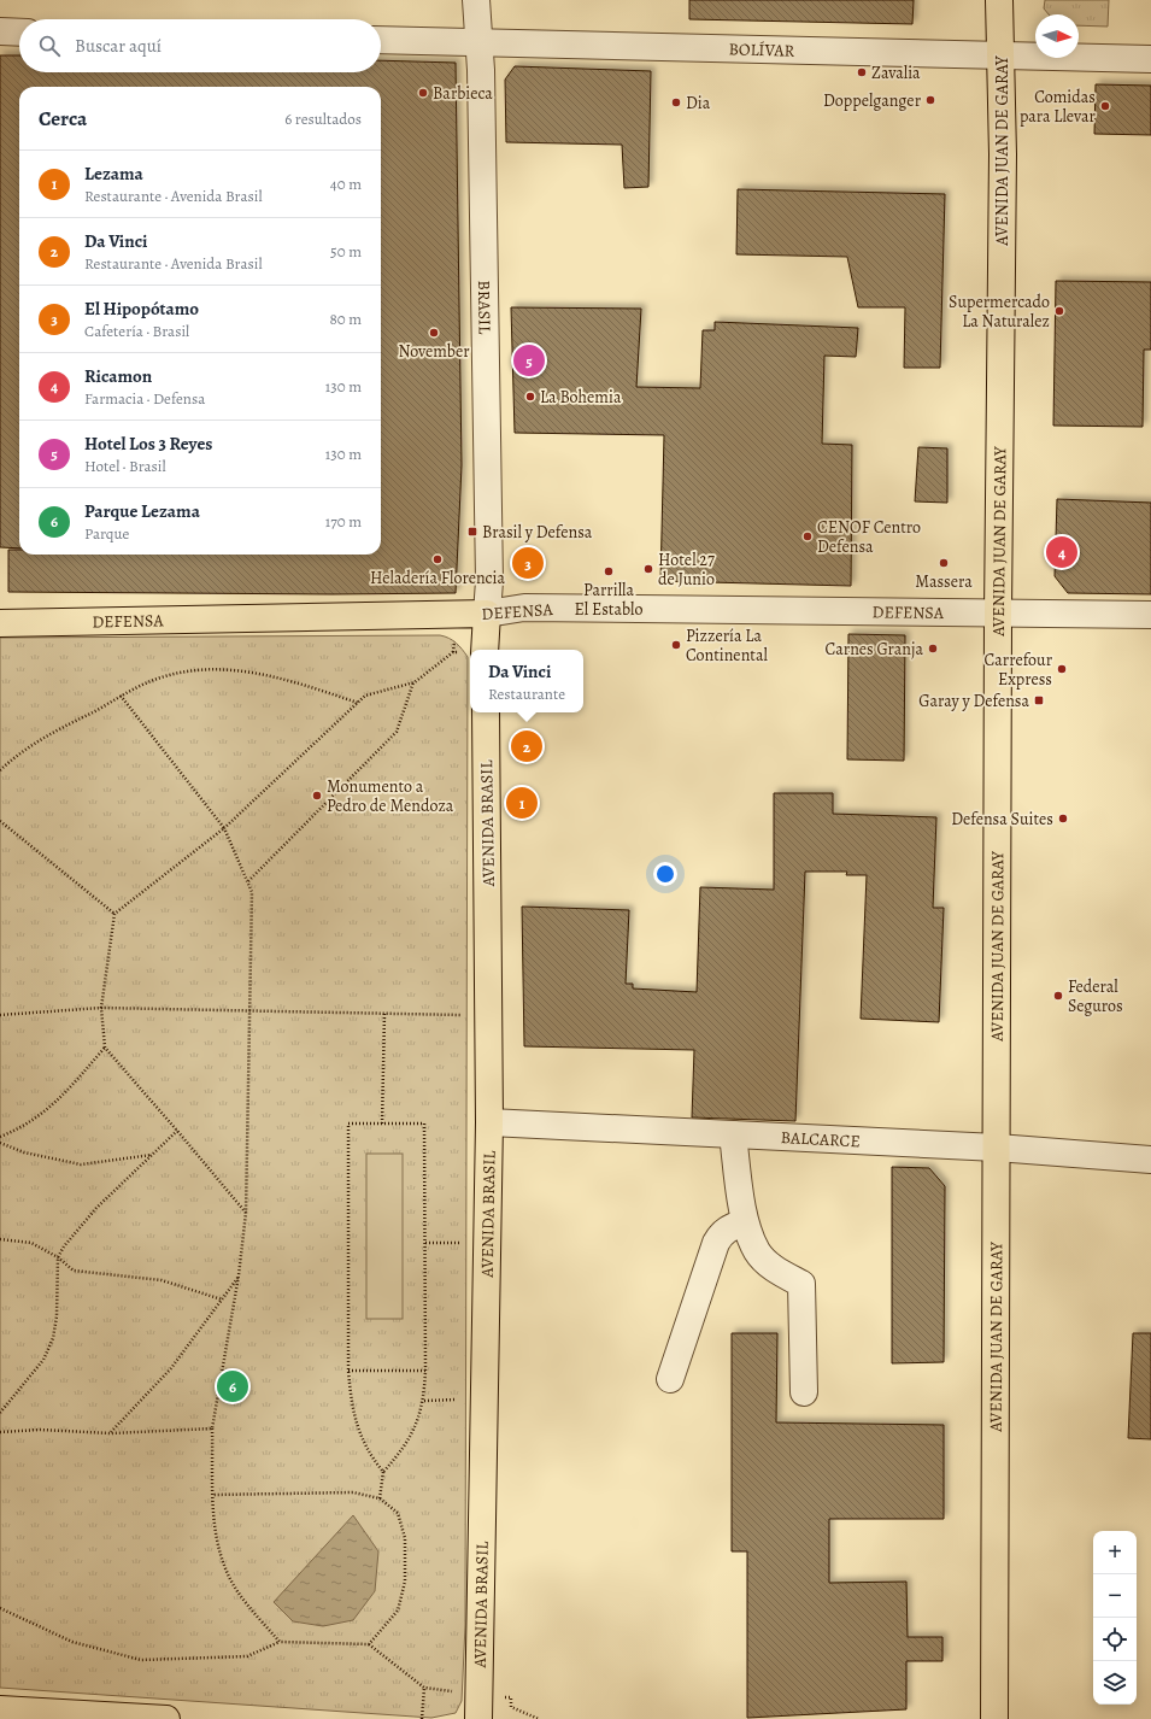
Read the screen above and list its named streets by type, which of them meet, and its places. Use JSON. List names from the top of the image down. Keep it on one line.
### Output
{"streets":{"main road":["AVENIDA JUAN DE GARAY","DEFENSA","AVENIDA BRASIL"],"street":["BOLÍVAR","BRASIL","BALCARCE"]},"crossings":[["BOLÍVAR","AVENIDA JUAN DE GARAY"],["BOLÍVAR","BRASIL"],["AVENIDA JUAN DE GARAY","DEFENSA"],["AVENIDA JUAN DE GARAY","BALCARCE"],["BRASIL","DEFENSA"],["AVENIDA BRASIL","BALCARCE"]],"places":{"other":["Zavalia","Barbieca","Doppelganger","Dia","Comidas para Llevar","Supermercado La Naturalez","November","La Bohemia","CENOF Centro Defensa","Heladería Florencia","Massera","Hotel 27 de Junio","Parrilla El Establo","Pizzería La Continental","Carnes Granja","Carrefour Express","Monumento a Pedro de Mendoza","Defensa Suites","Federal Seguros"],"transit":["Brasil y Defensa","Garay y Defensa"]},"north":"right","page":{"search":"Buscar aquí","heading":["Cerca","6 resultados"],"list":[{"mark":"1","name":"Lezama","note":"Restaurante · Avenida Brasil","value":"40 m"},{"mark":"2","name":"Da Vinci","note":"Restaurante · Avenida Brasil","value":"50 m"},{"mark":"3","name":"El Hipopótamo","note":"Cafetería · Brasil","value":"80 m"},{"mark":"4","name":"Ricamon","note":"Farmacia · Defensa","value":"130 m"},{"mark":"5","name":"Hotel Los 3 Reyes","note":"Hotel · Brasil","value":"130 m"},{"mark":"6","name":"Parque Lezama","note":"Parque","value":"170 m"}],"pins":["5","4","3","2","1","6"],"popup":["Da Vinci","Restaurante"],"map_buttons":["+","−"]}}
